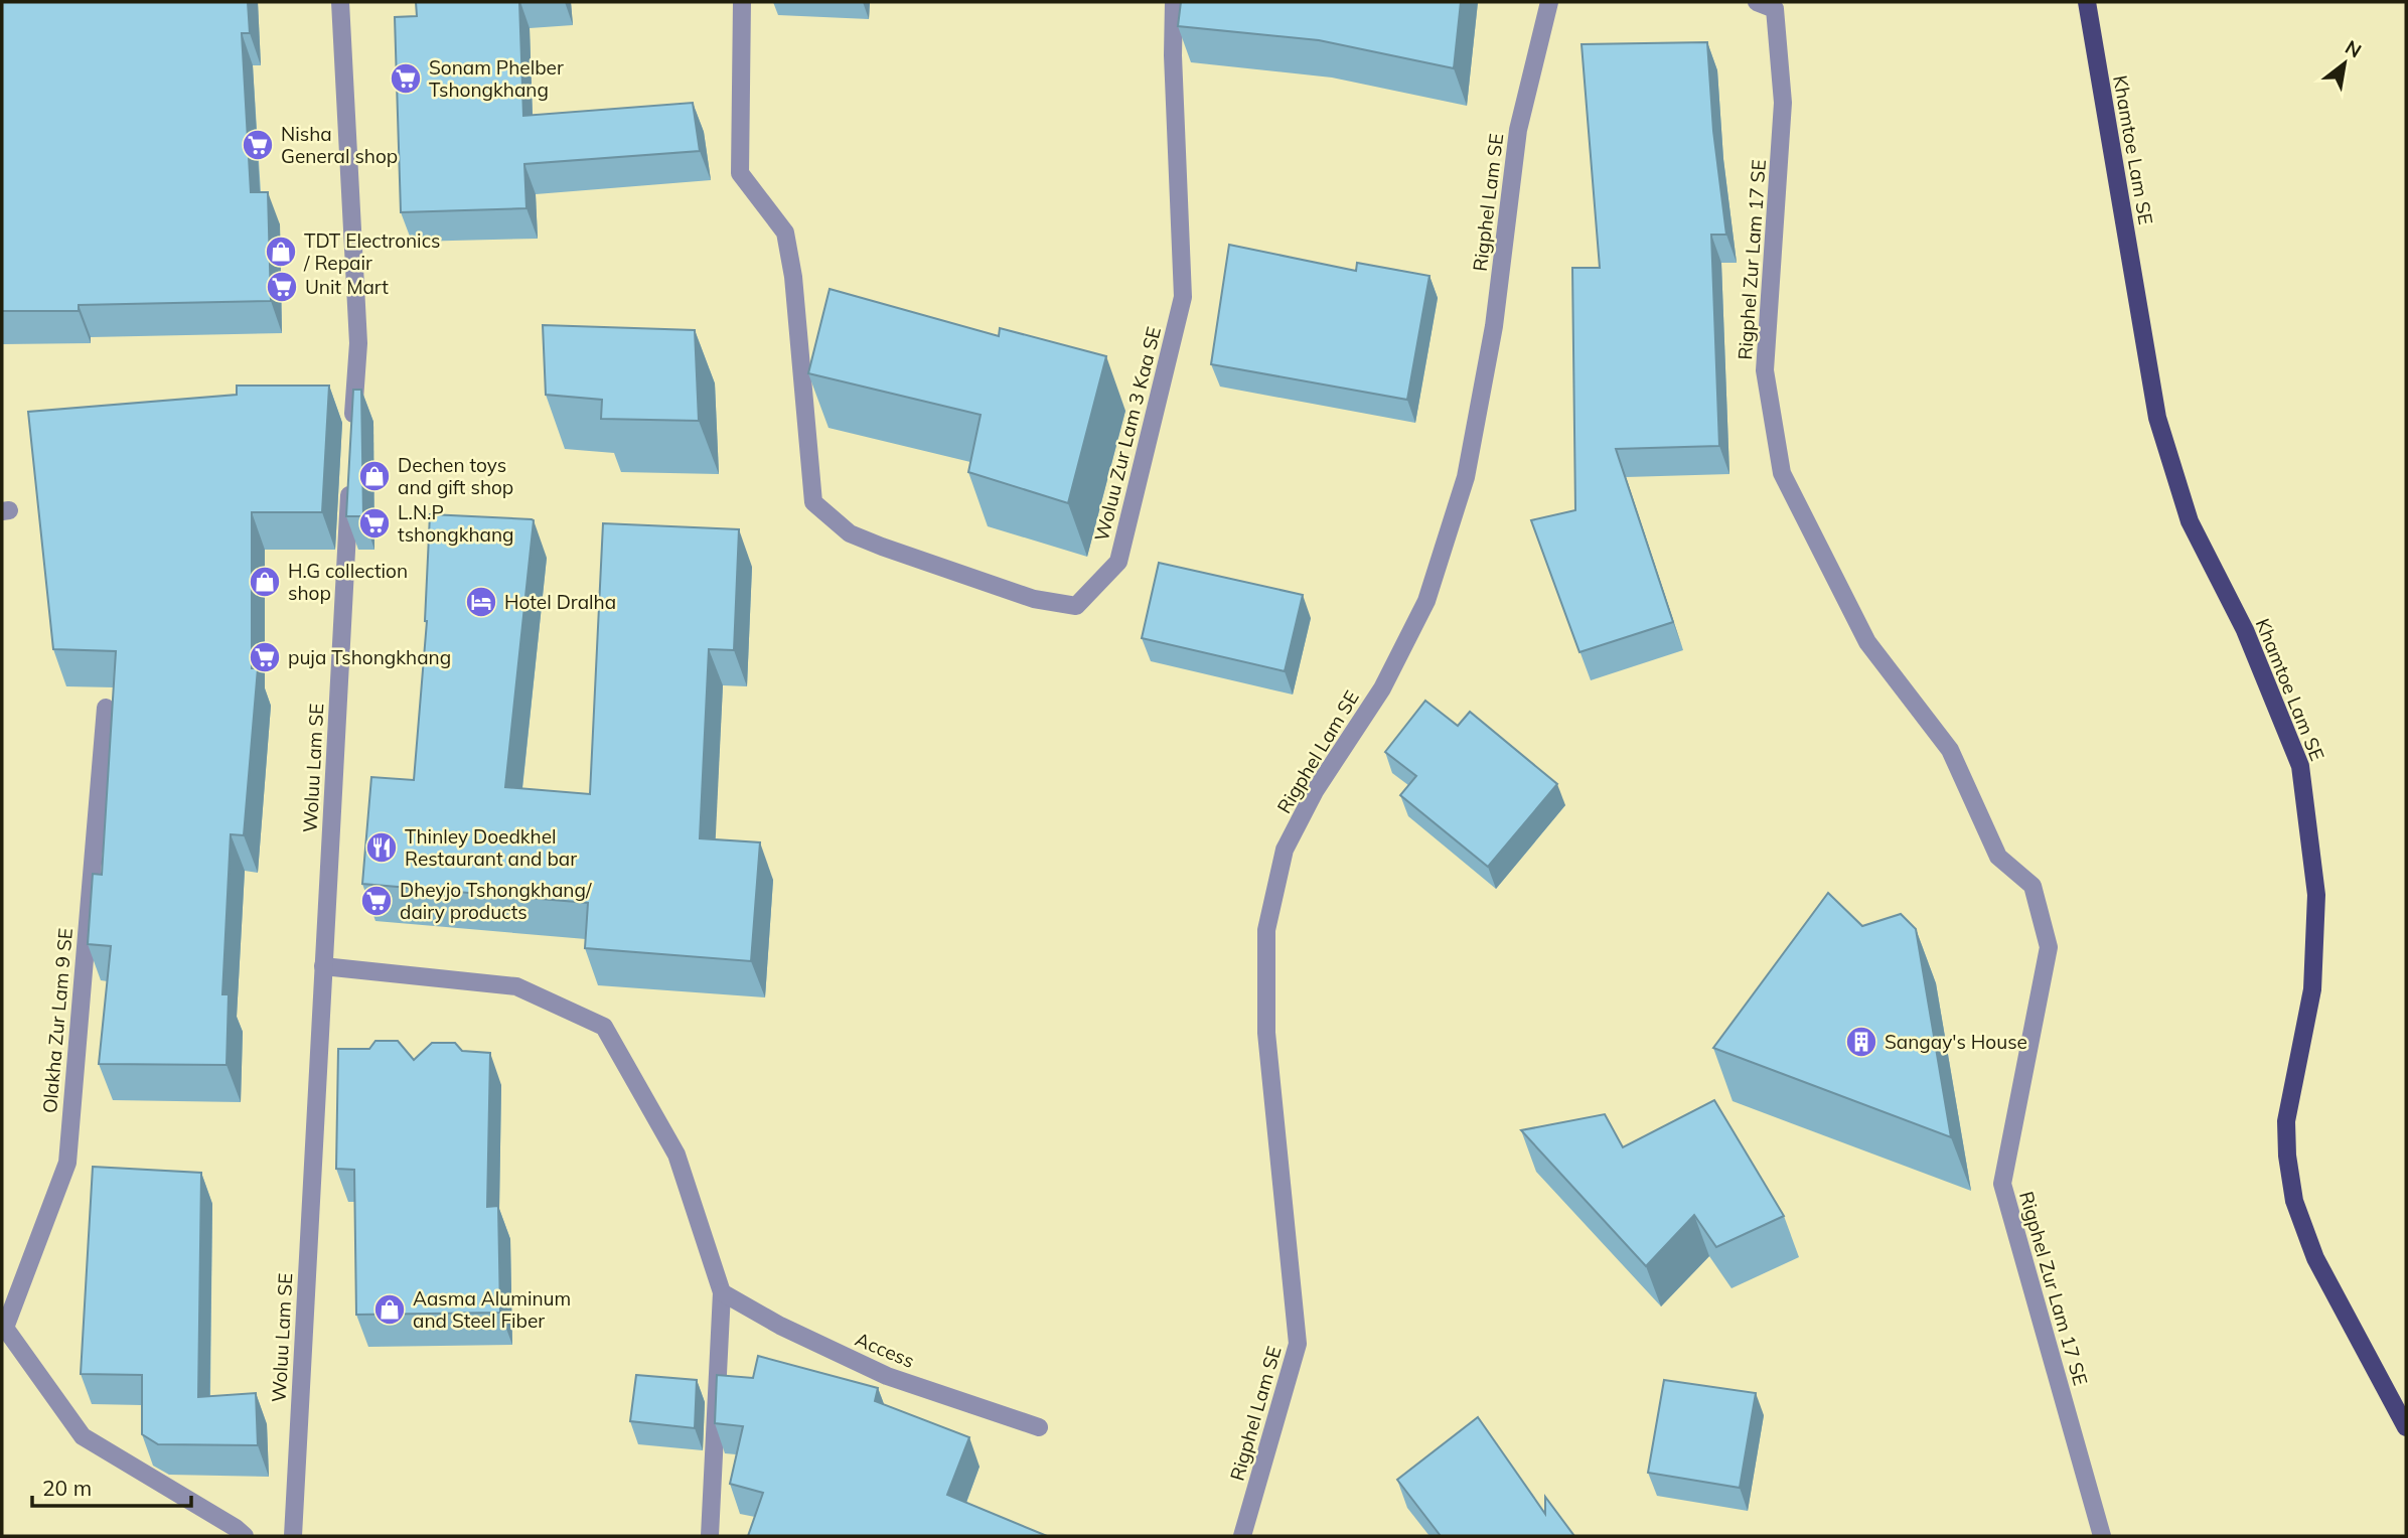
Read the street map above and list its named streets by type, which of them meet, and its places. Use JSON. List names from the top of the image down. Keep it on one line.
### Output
{"streets":{"main road":["Khamtoe Lam SE"],"street":["Rigphel Lam SE","Rigphel Zur Lam 17 SE","Woluu Zur Lam 3 Kaa SE","Woluu Lam SE","Olakha Zur Lam 9 SE","Access"]},"places":{"supermarket":["Sonam Phelber Tshongkhang","Nisha General shop","Unit Mart","L.N.P tshongkhang","puja Tshongkhang","Dheyjo Tshongkhang/ dairy products"],"shop":["TDT Electronics / Repair","Dechen toys and gift shop","H.G collection shop","Aasma Aluminum and Steel Fiber"],"hotel":["Hotel Dralha"],"restaurant":["Thinley Doedkhel Restaurant and bar"],"building":["Sangay's House"]},"scale_bar":"20 m","north":"top right"}
